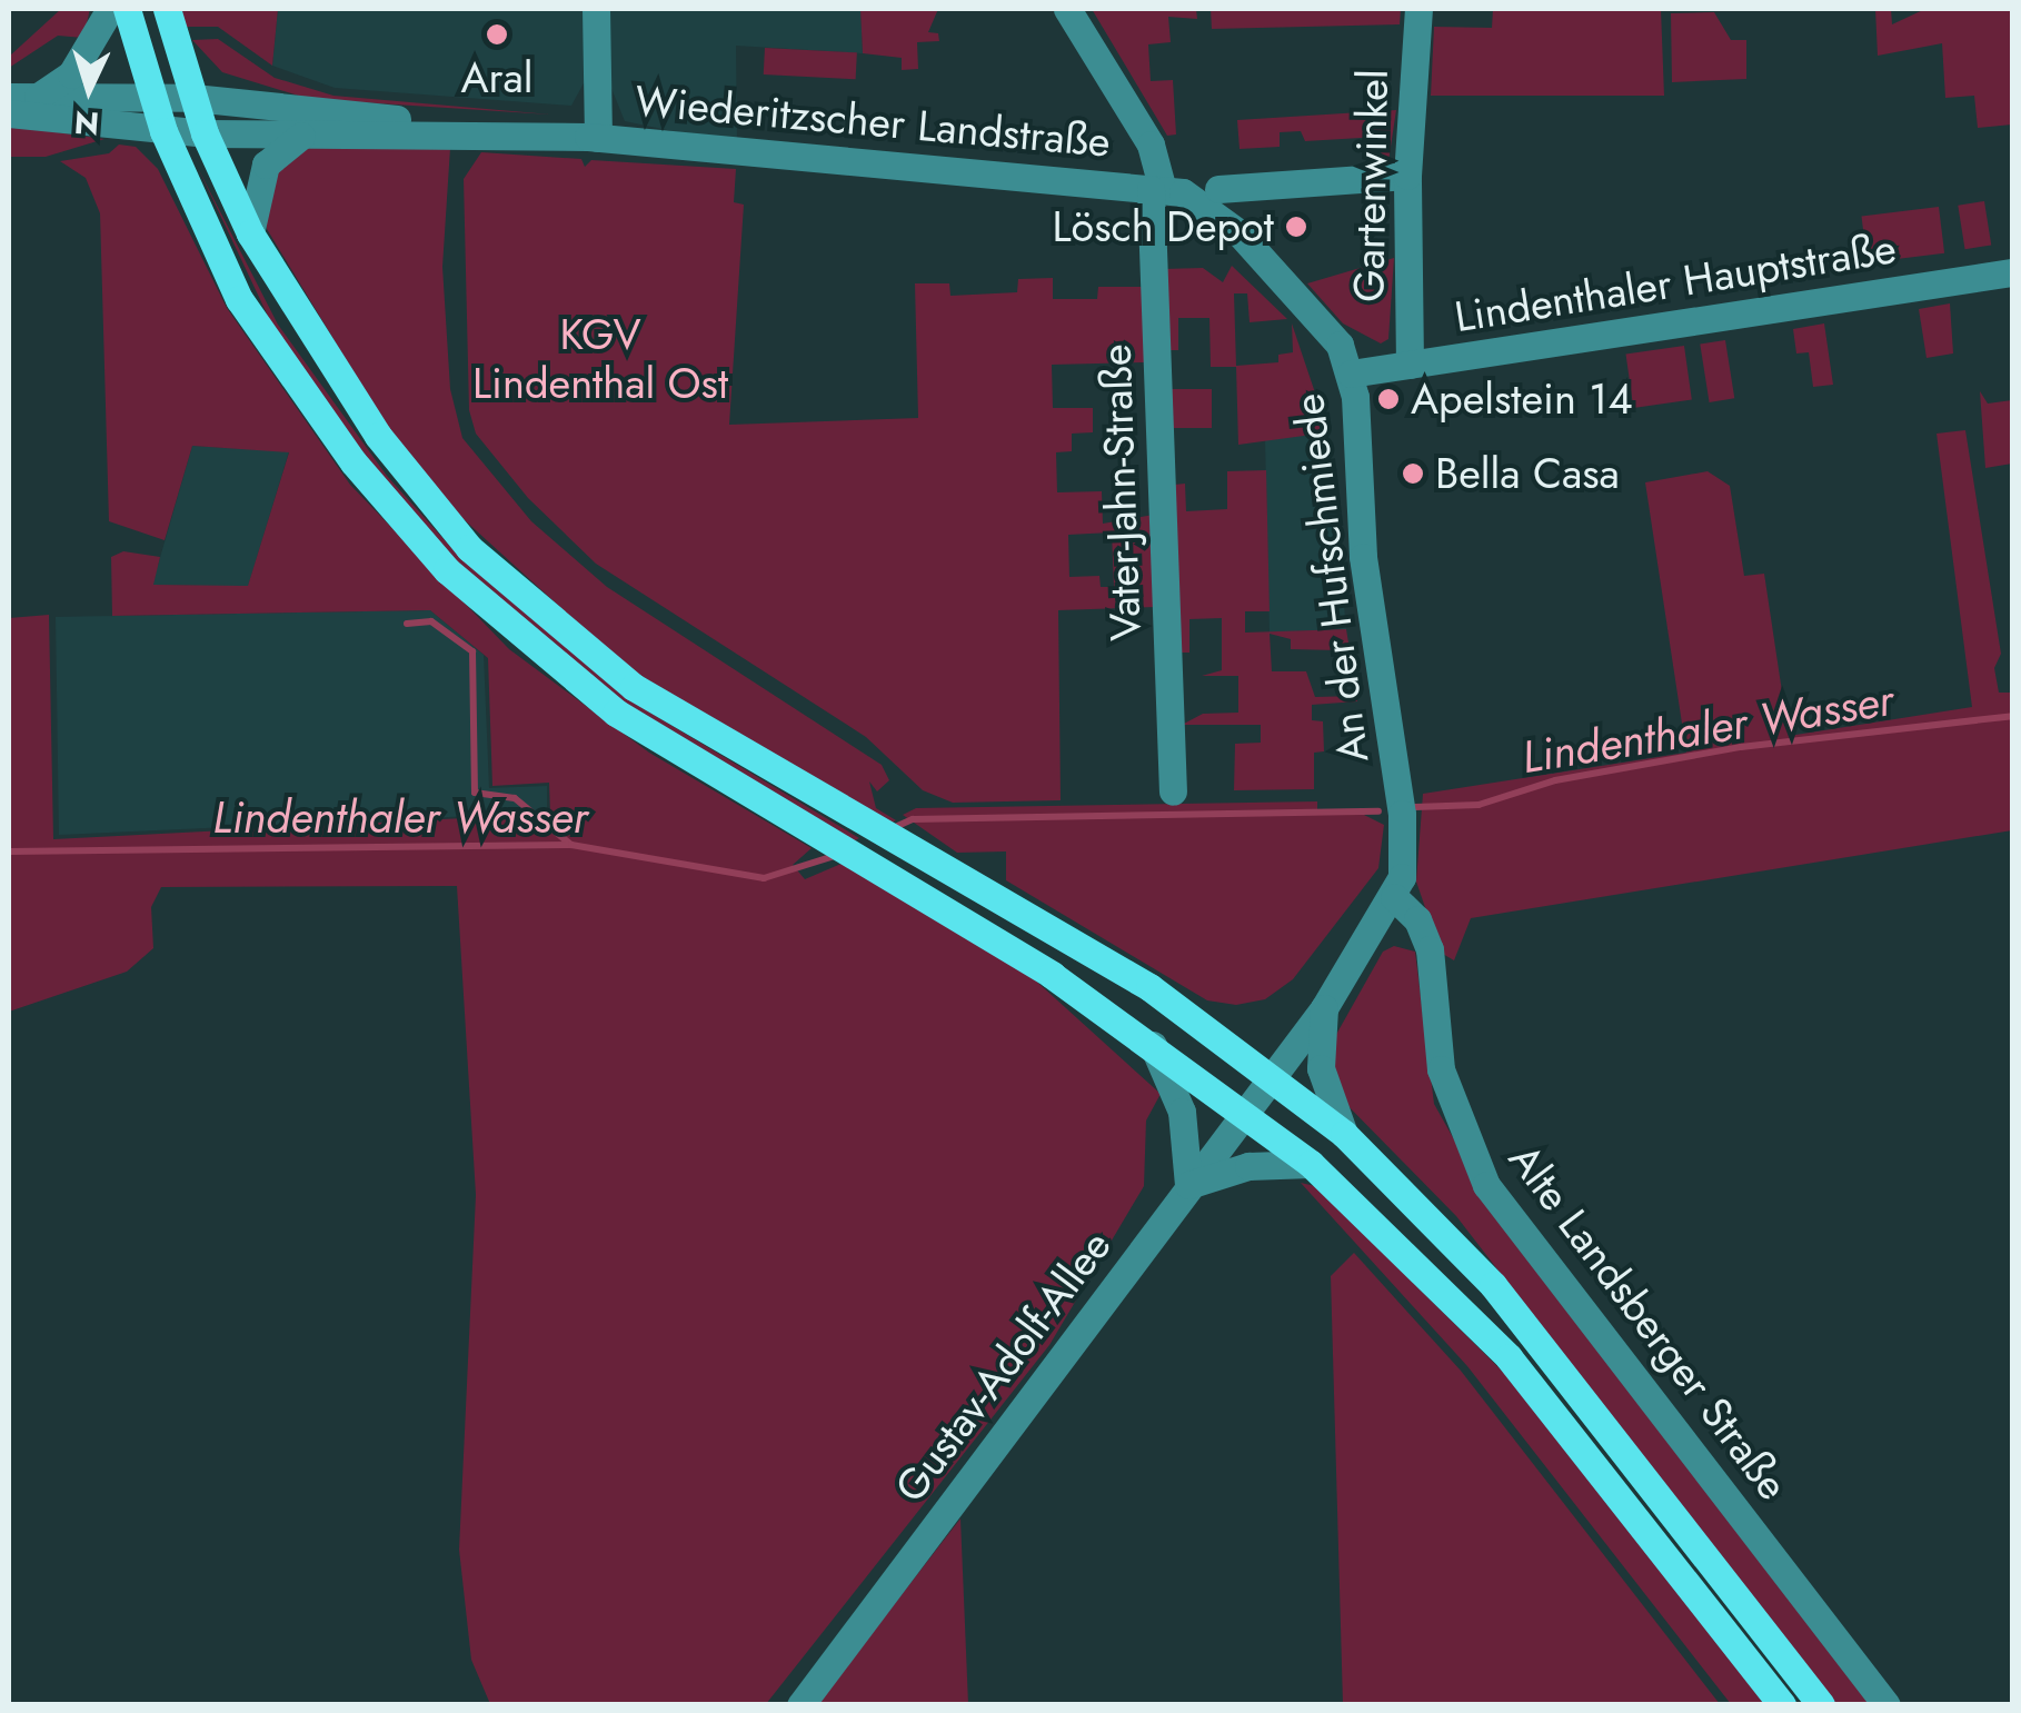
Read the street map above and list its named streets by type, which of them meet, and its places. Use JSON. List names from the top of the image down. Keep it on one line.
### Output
{"streets":{"street":["Wiederitzscher Landstraße","Gartenwinkel","Lindenthaler Hauptstraße","Vater-Jahn-Straße","An der Hufschmiede","Alte Landsberger Straße","Gustav-Adolf-Allee"]},"crossings":[["Wiederitzscher Landstraße","Vater-Jahn-Straße"],["Wiederitzscher Landstraße","An der Hufschmiede"],["Gartenwinkel","Lindenthaler Hauptstraße"],["Lindenthaler Hauptstraße","An der Hufschmiede"],["Vater-Jahn-Straße","An der Hufschmiede"],["An der Hufschmiede","Alte Landsberger Straße"],["An der Hufschmiede","Gustav-Adolf-Allee"]],"water":["Lindenthaler Wasser"],"parks":["KGV Lindenthal Ost"],"places":["Aral","Lösch Depot","Apelstein 14","Bella Casa"],"north":"bottom"}
